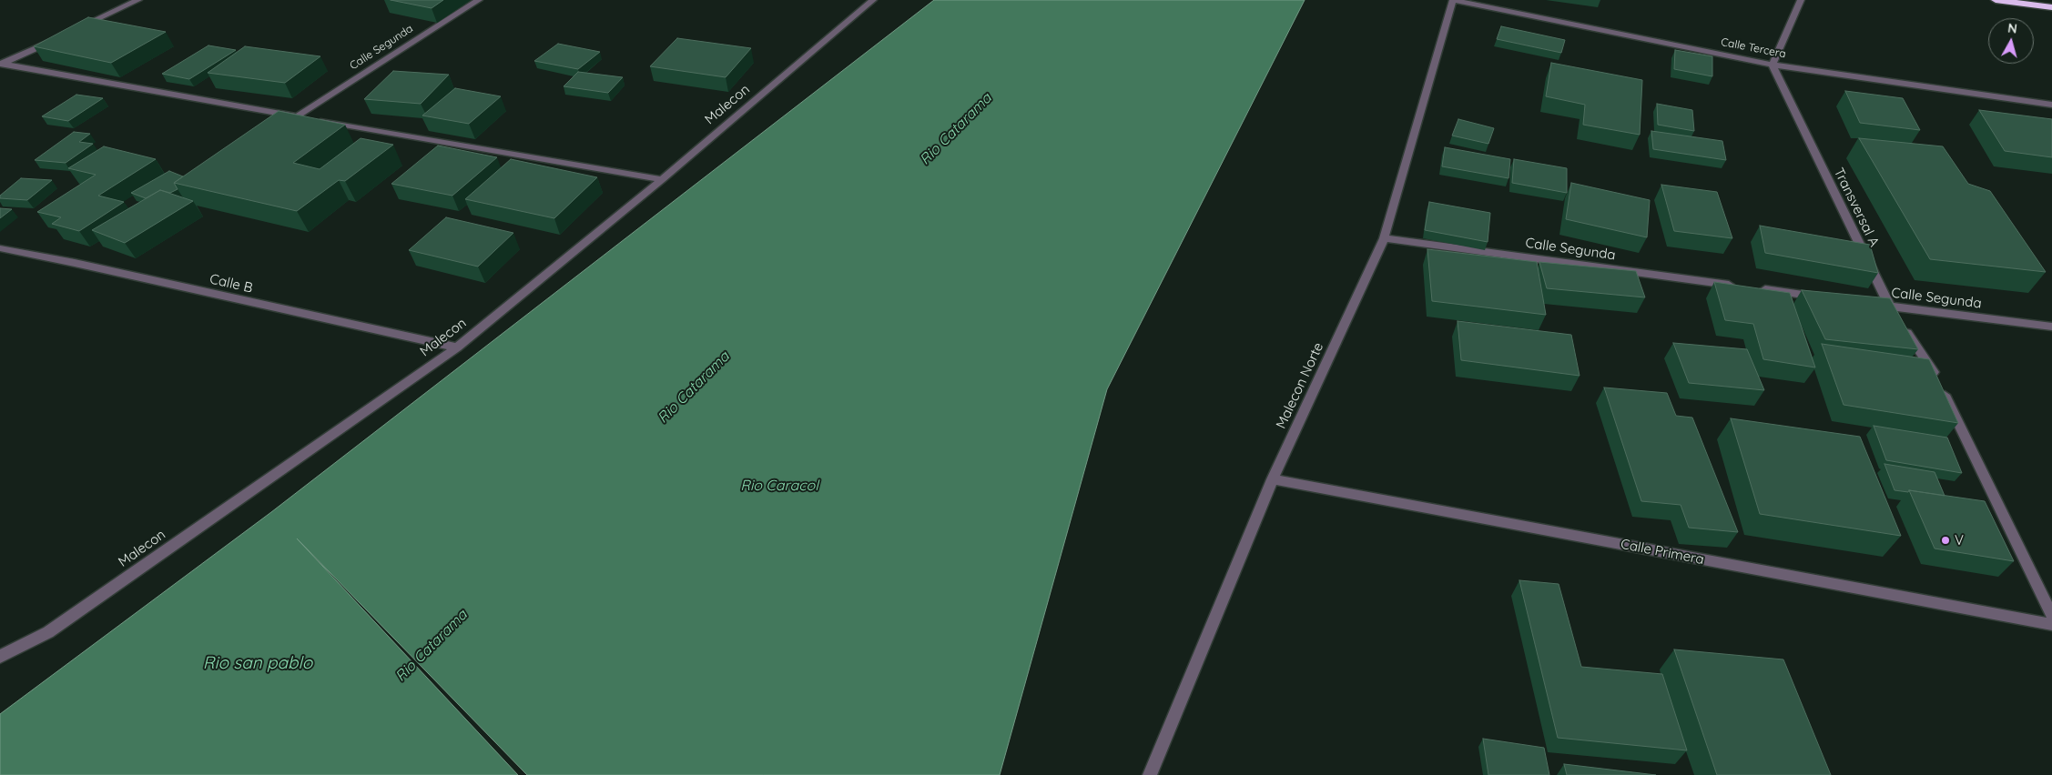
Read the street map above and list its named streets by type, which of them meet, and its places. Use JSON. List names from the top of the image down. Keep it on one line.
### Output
{"streets":{"street":["Calle Segunda","Calle Tercera","Malecon","Transversal A","Calle B","Malecon Norte","Calle Primera"]},"crossings":[["Calle Segunda","Transversal A"],["Calle Segunda","Malecon Norte"],["Calle Tercera","Transversal A"],["Calle Tercera","Malecon Norte"],["Malecon","Calle B"],["Malecon Norte","Calle Primera"]],"water":["Rio Catarama","Rio Caracol","Rio san pablo"],"places":["V"],"north":"top"}
